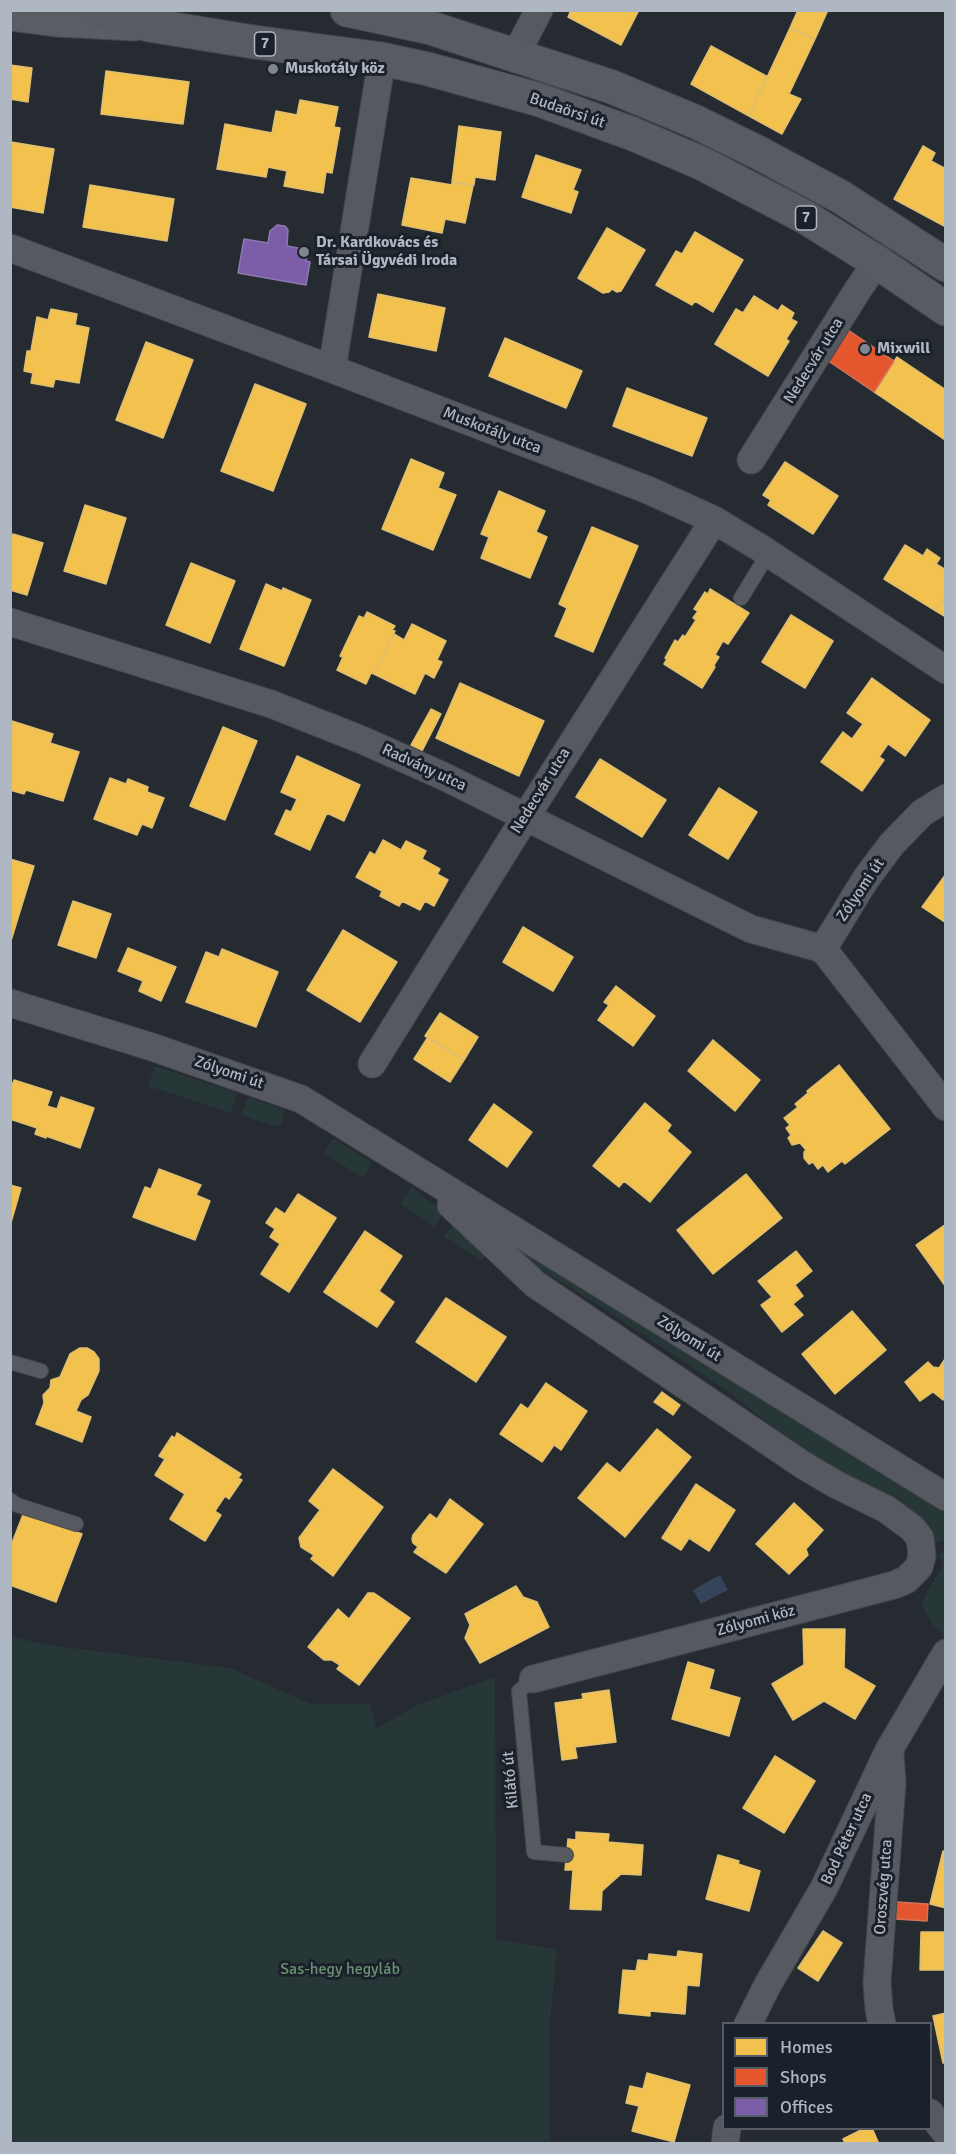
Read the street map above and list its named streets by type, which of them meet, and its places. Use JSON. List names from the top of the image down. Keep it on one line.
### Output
{"streets":{"main road":["7","Budaörsi út"],"street":["Nedecvár utca","Muskotály utca","Radvány utca","Zólyomi út","Zólyomi köz","Bod Péter utca","Oroszvég utca"],"lane":["Kilátó út"]},"crossings":[["Budaörsi út","Nedecvár utca"],["Nedecvár utca","Muskotály utca"],["Nedecvár utca","Radvány utca"],["Radvány utca","Zólyomi út"],["Zólyomi út","Zólyomi köz"],["Zólyomi köz","Kilátó út"],["Bod Péter utca","Oroszvég utca"]],"parks":["Sas-hegy hegyláb"],"places":["Muskotály köz","Dr. Kardkovács és Társai Ügyvédi Iroda","Mixwill"],"legend":["Homes","Shops","Offices"]}
